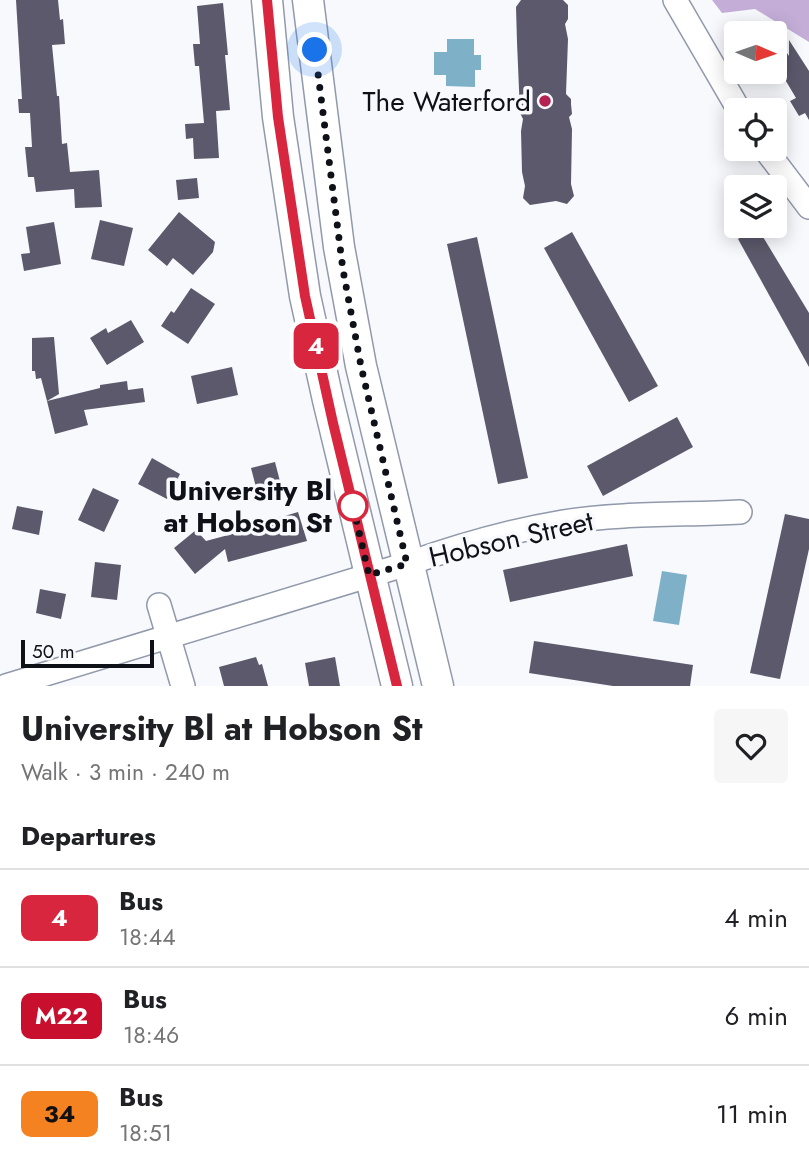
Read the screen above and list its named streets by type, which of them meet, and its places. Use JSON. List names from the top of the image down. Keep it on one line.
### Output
{"streets":{"street":["Hobson Street"]},"places":["The Waterford","University Bl at Hobson St"],"lines":["bus line 4"],"scale_bar":"50 m","north":"right","page":{"on_map":"4","scale":"50 m","heading":[["University Bl at Hobson St","Walk · 3 min · 240 m"],"Departures"],"list":[{"mark":"4","name":"Bus","note":"18:44","value":"4 min"},{"mark":"M22","name":"Bus","note":"18:46","value":"6 min"},{"mark":"34","name":"Bus","note":"18:51","value":"11 min"}]}}
